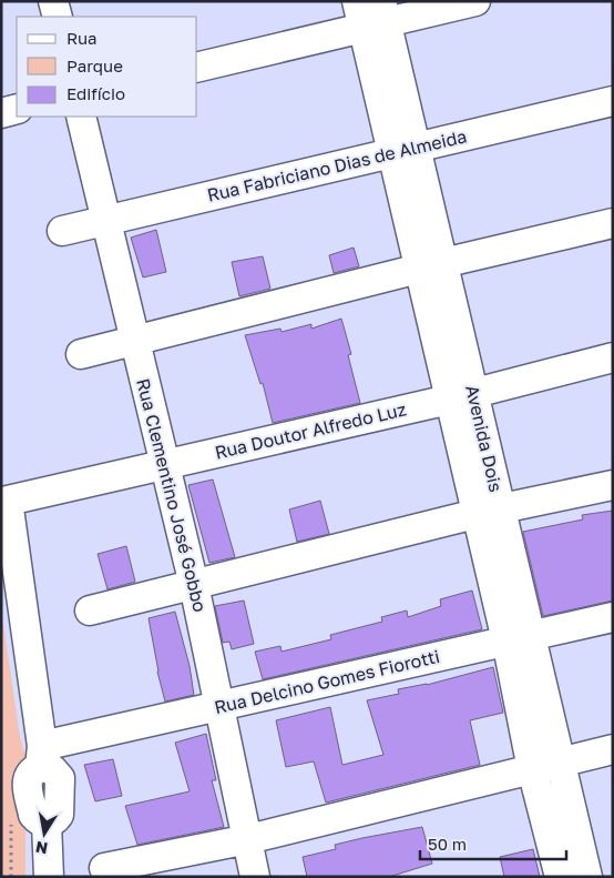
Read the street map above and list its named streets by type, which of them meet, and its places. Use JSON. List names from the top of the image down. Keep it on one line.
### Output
{"streets":{"street":["Rua Fabriciano Dias de Almeida","Rua Doutor Alfredo Luz","Avenida Dois","Rua Clementino José Gobbo","Rua Delcino Gomes Fiorotti"]},"crossings":[["Rua Fabriciano Dias de Almeida","Avenida Dois"],["Rua Fabriciano Dias de Almeida","Rua Clementino José Gobbo"],["Rua Doutor Alfredo Luz","Avenida Dois"],["Rua Doutor Alfredo Luz","Rua Clementino José Gobbo"],["Rua Doutor Alfredo Luz","Rua Delcino Gomes Fiorotti"],["Avenida Dois","Rua Delcino Gomes Fiorotti"],["Rua Clementino José Gobbo","Rua Delcino Gomes Fiorotti"]],"legend":["Rua","Parque","Edifício"],"scale_bar":"50 m","north":"bottom"}
